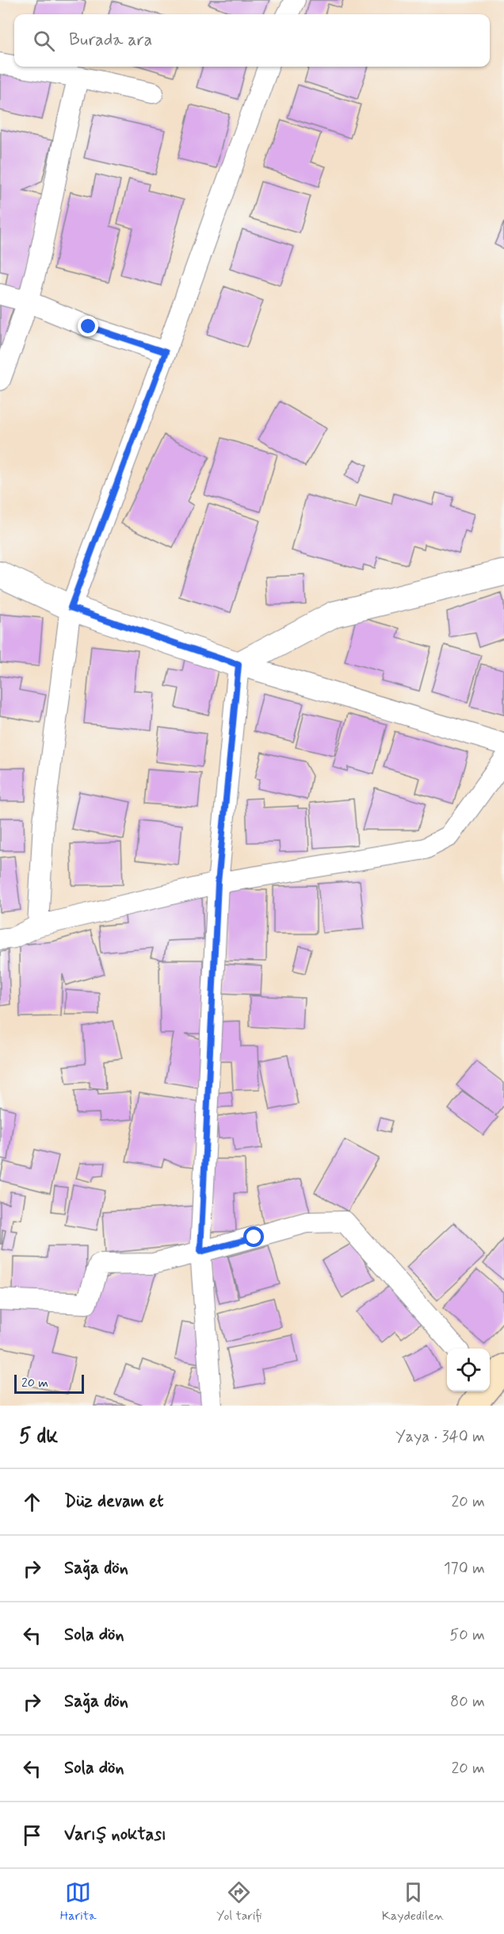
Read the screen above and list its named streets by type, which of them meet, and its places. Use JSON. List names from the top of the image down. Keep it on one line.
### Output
{"scale_bar":"20 m","page":{"search":"Burada ara","scale":"20 m","heading":["5 dk","Yaya · 340 m"],"list":[["Düz devam et","20 m"],["Sağa dön","170 m"],["Sola dön","50 m"],["Sağa dön","80 m"],["Sola dön","20 m"],"Varış noktası"],"nav":["Harita","Yol tarifi","Kaydedilen"]}}
